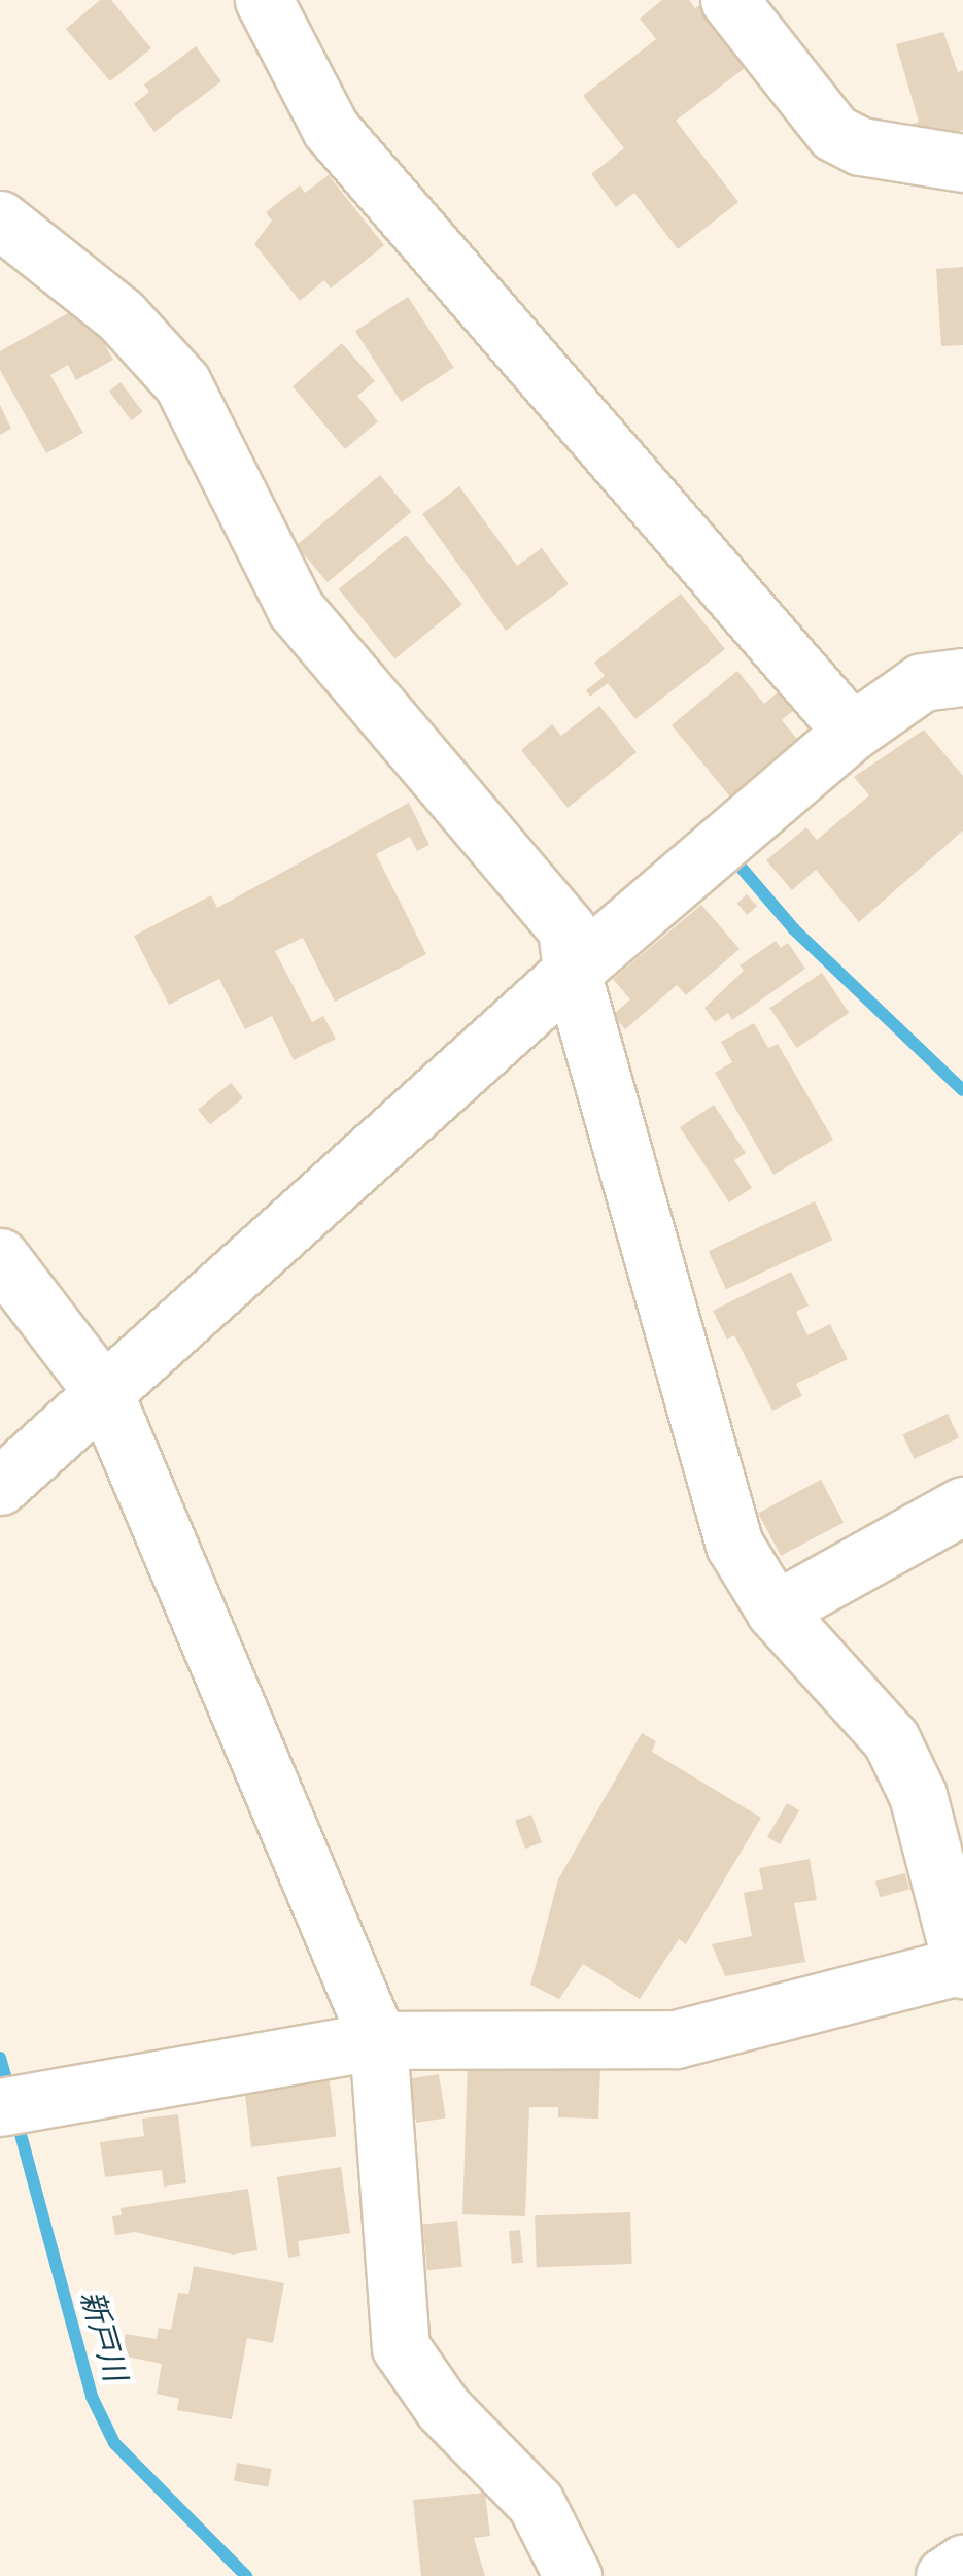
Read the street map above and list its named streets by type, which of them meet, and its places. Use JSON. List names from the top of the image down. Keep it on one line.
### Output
{"water":["新戸川"]}
